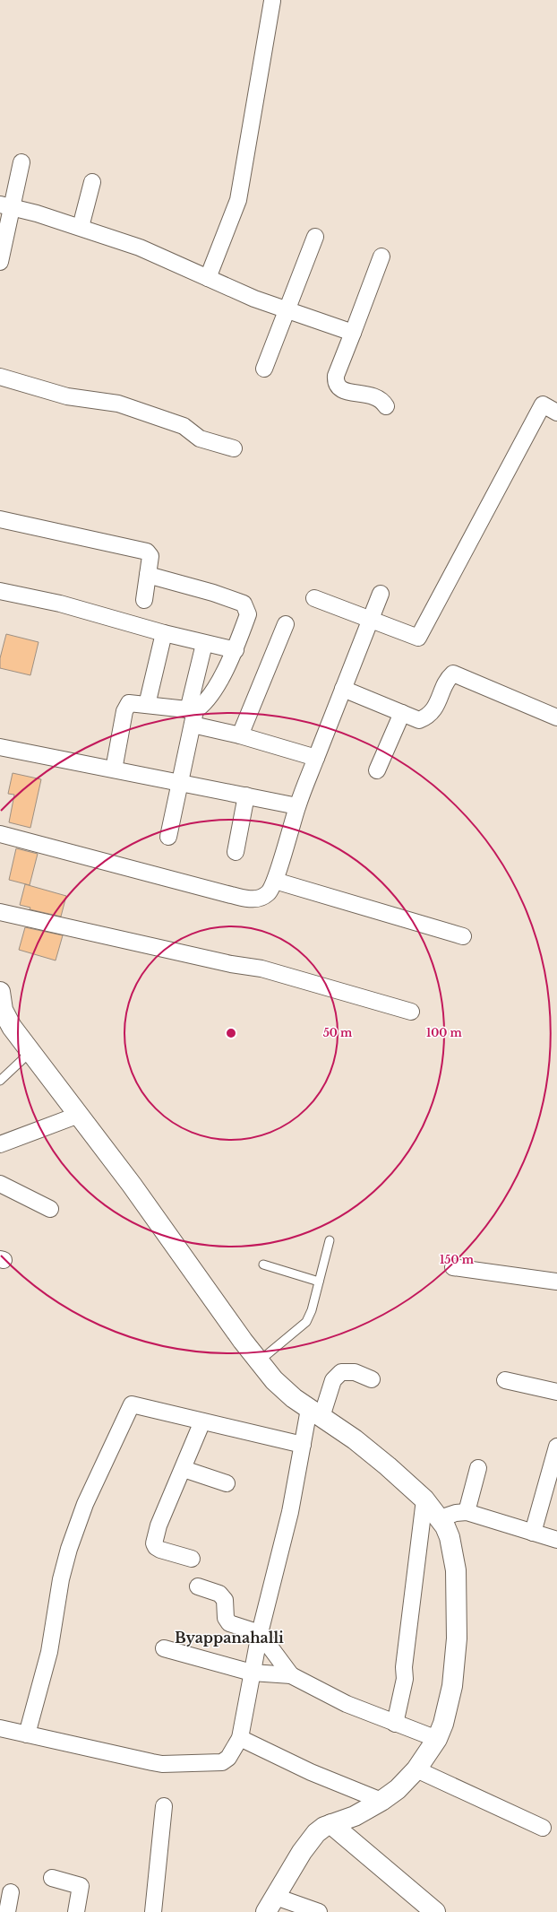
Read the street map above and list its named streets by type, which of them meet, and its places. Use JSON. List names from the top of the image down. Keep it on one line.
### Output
{"districts":["Byappanahalli"],"rings":["50 m","100 m","150 m"]}
